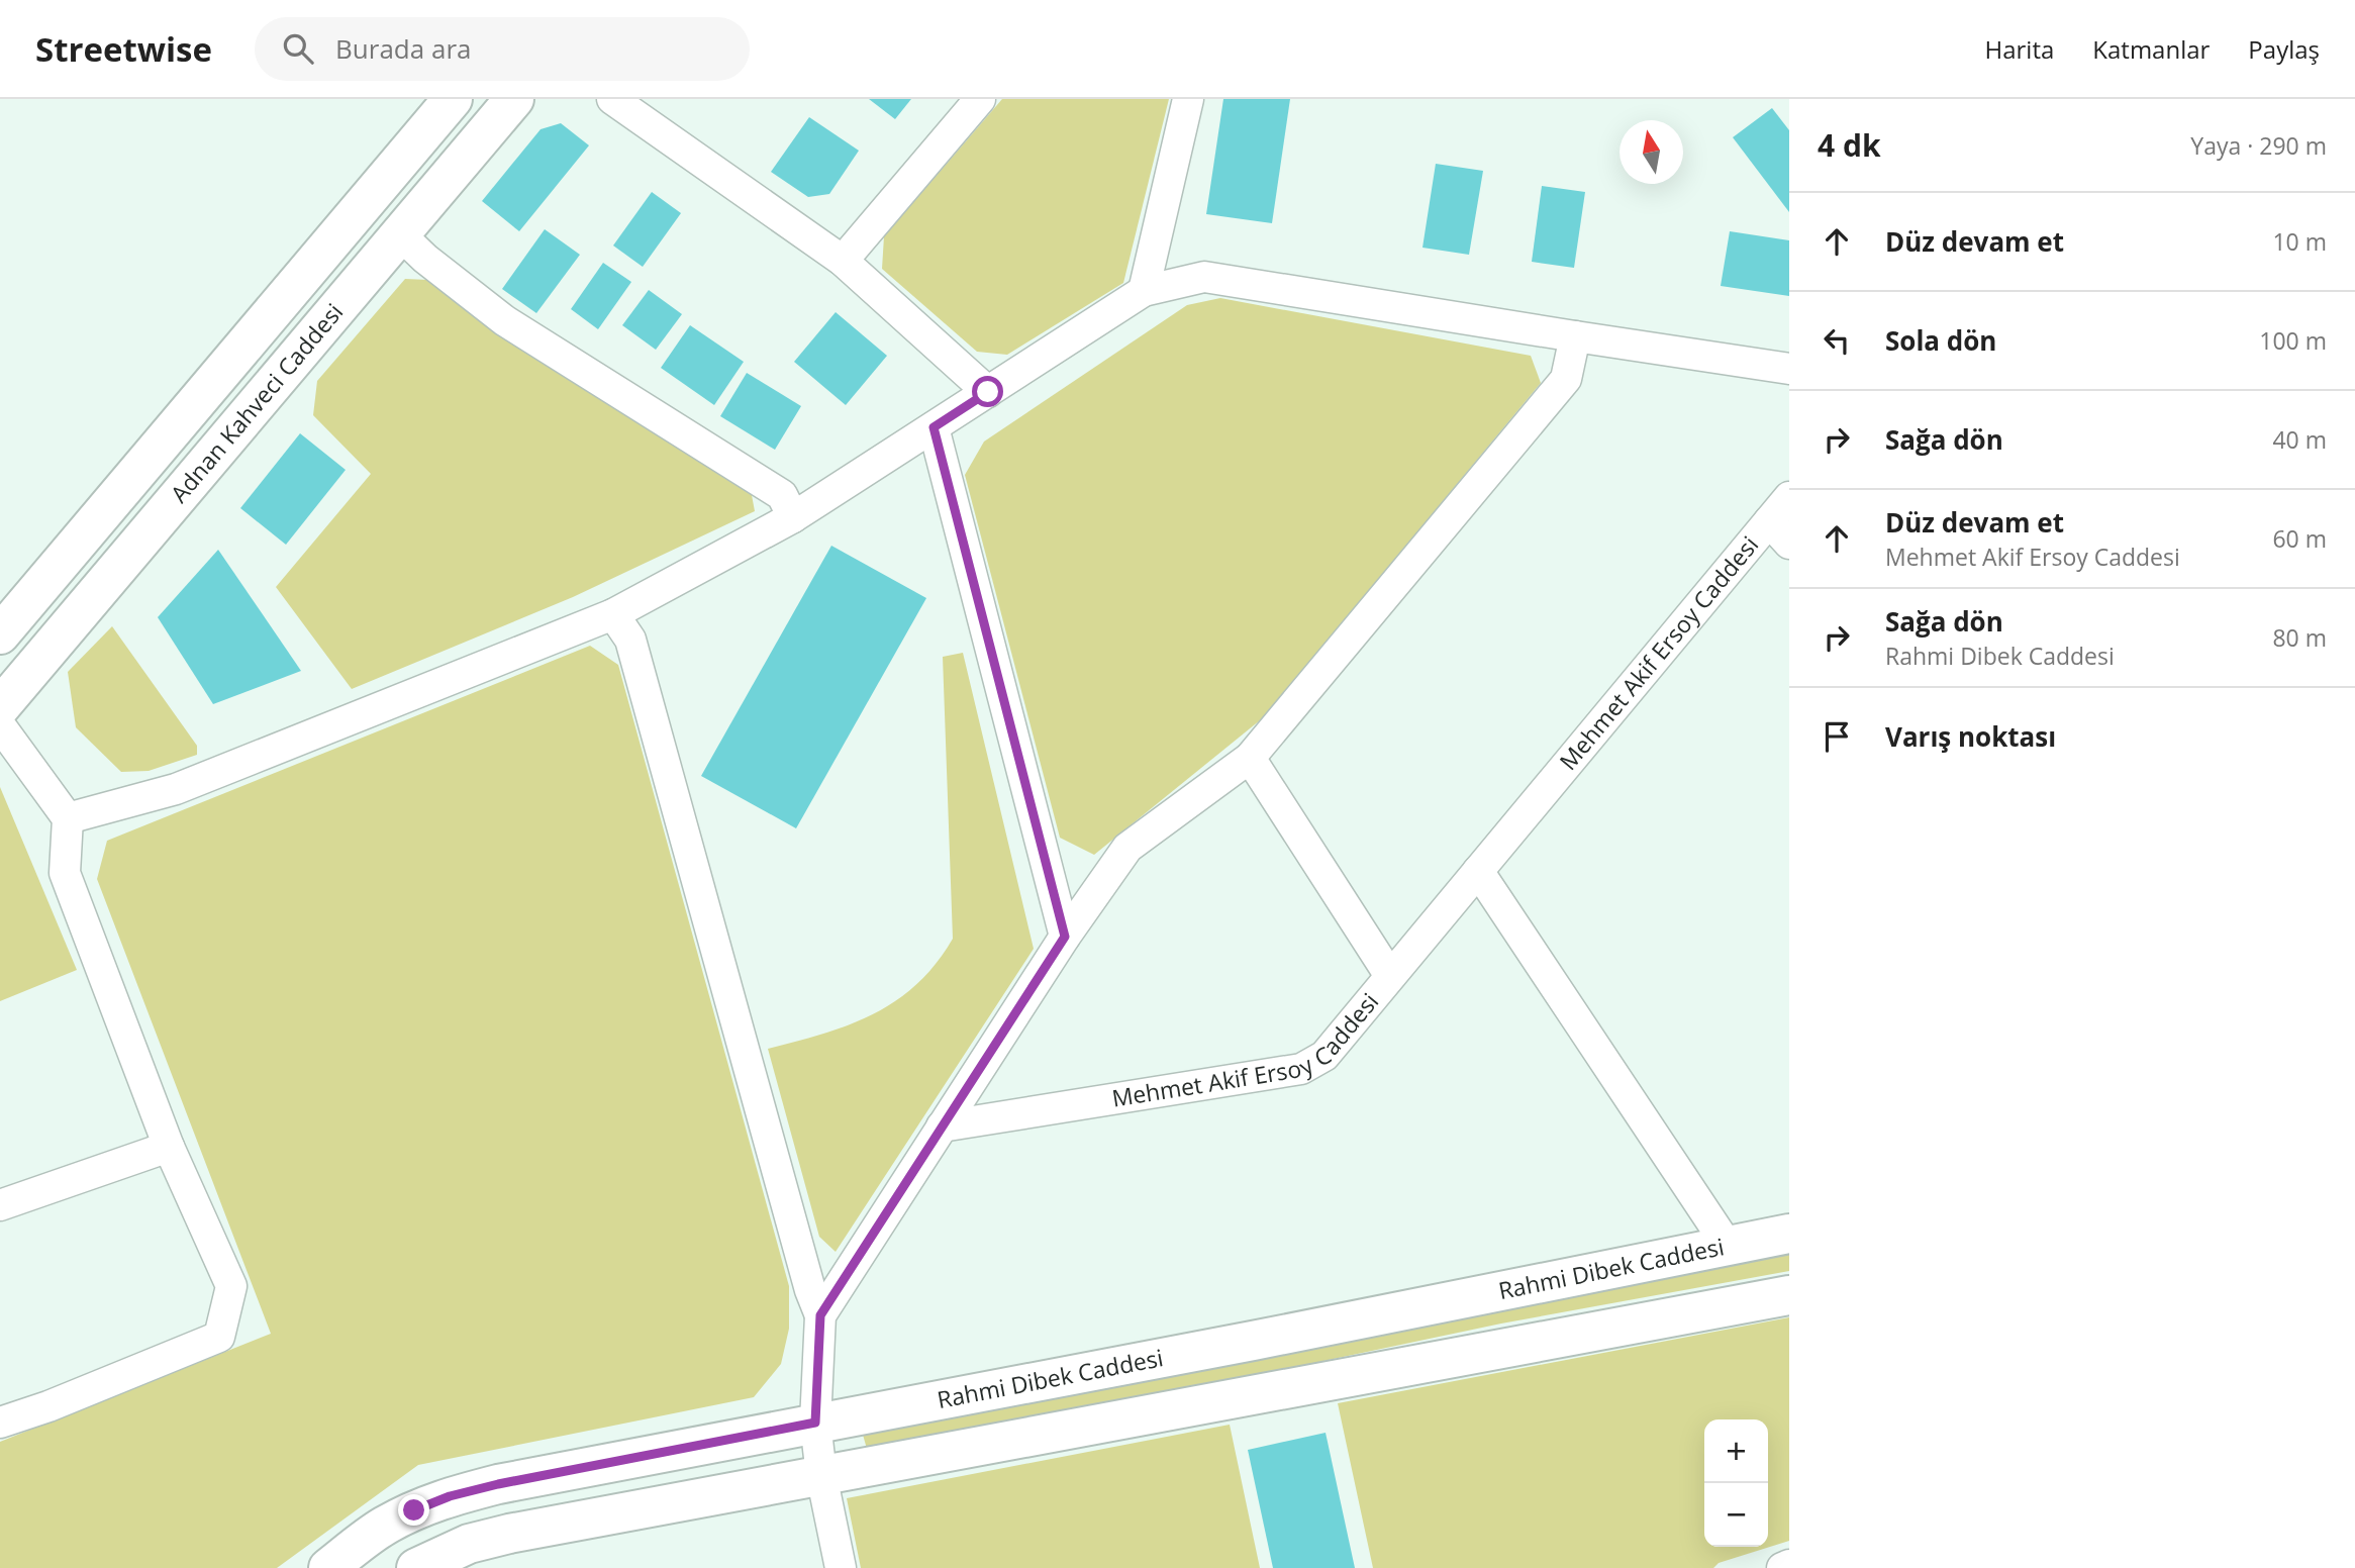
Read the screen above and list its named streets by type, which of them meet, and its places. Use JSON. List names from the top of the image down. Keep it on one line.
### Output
{"streets":{"main road":["Adnan Kahveci Caddesi","Rahmi Dibek Caddesi"],"street":["Mehmet Akif Ersoy Caddesi"]},"north":"top","page":{"header":"Streetwise","search":"Burada ara","nav":["Harita","Katmanlar","Paylaş"],"heading":["4 dk","Yaya · 290 m"],"list":[["Düz devam et","10 m"],["Sola dön","100 m"],["Sağa dön","40 m"],["Düz devam et","Mehmet Akif Ersoy Caddesi","60 m"],["Sağa dön","Rahmi Dibek Caddesi","80 m"],"Varış noktası"],"map_buttons":["+","−"]}}
